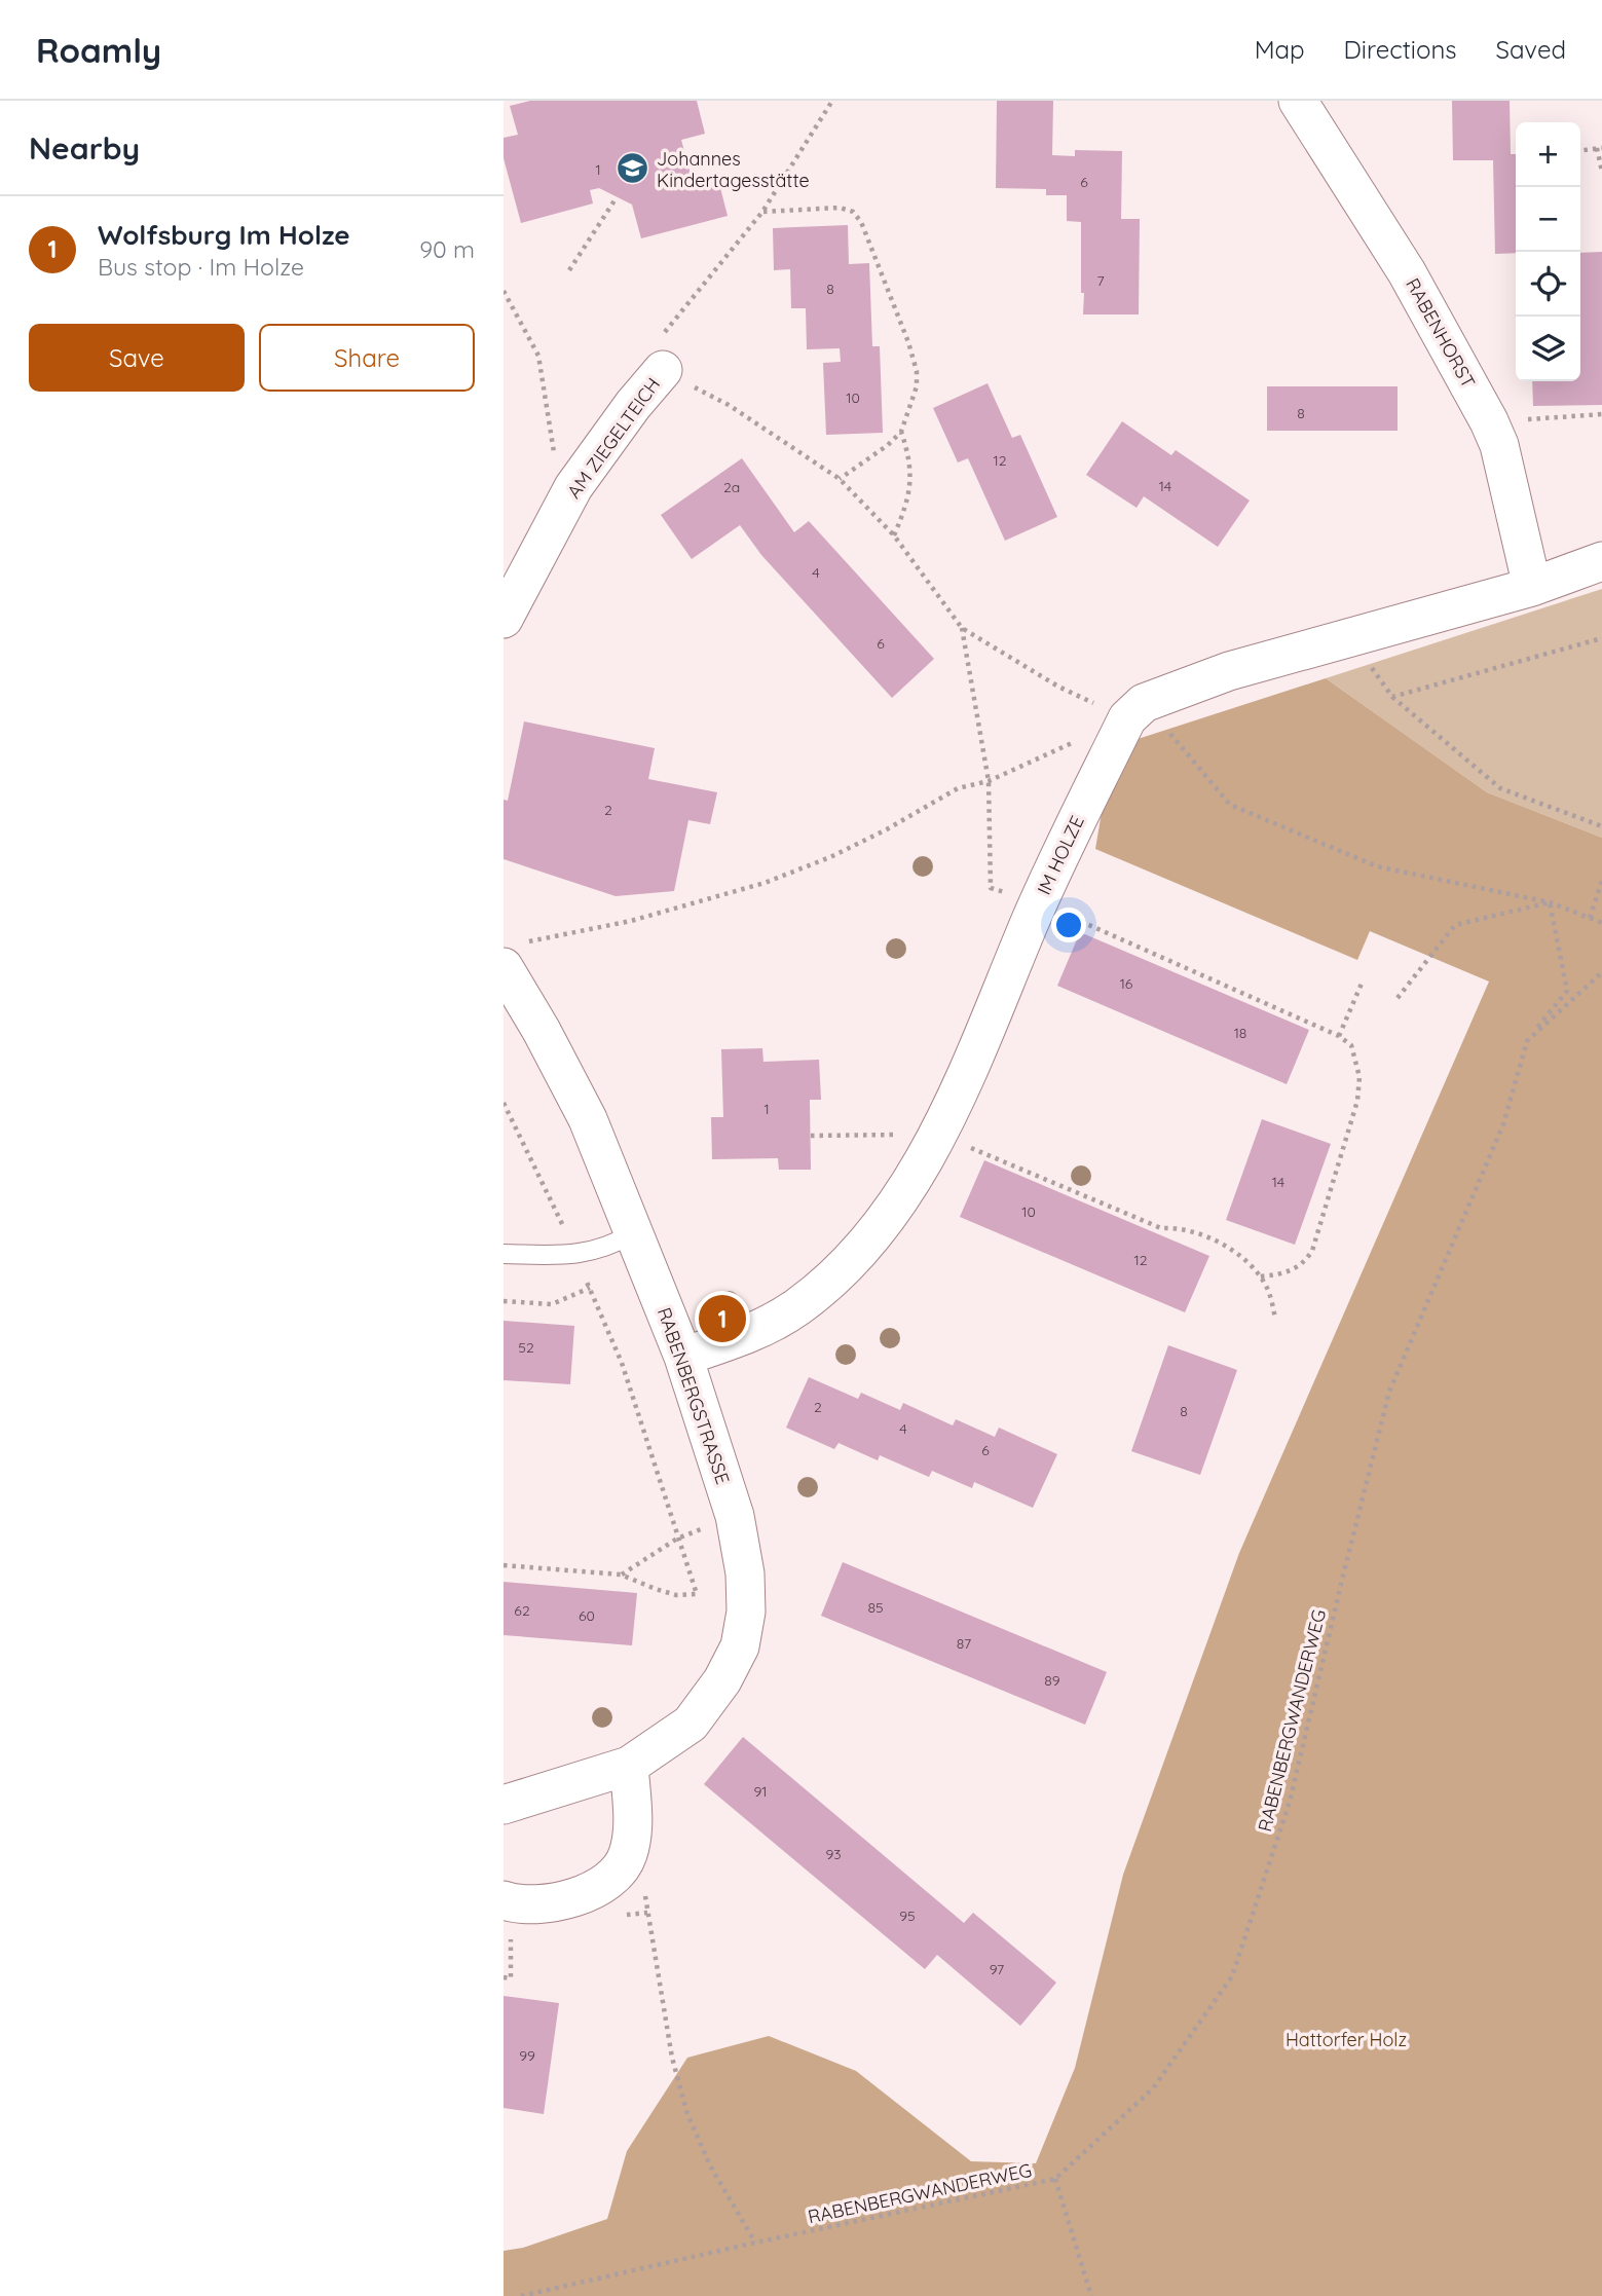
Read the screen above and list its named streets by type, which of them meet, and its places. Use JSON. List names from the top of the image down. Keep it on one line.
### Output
{"streets":{"street":["RABENHORST","AM ZIEGELTEICH","IM HOLZE","RABENBERGSTRASSE"],"path":["RABENBERGWANDERWEG"]},"crossings":[["IM HOLZE","RABENBERGSTRASSE"]],"parks":["Hattorfer Holz"],"places":{"school or university":["Johannes Kindertagesstätte"]},"house_numbers":["1","6","7","8","10","8","12","14","2a","4","6","2","16","18","1","14","10","12","52","2","8","4","6","85","62","60","87","89","91","93","95","97","99"],"page":{"header":"Roamly","nav":["Map","Directions","Saved"],"heading":"Nearby","map_buttons":["+","−"],"list":[{"mark":"1","name":"Wolfsburg Im Holze","note":"Bus stop · Im Holze","value":"90 m"}],"buttons":["Save","Share"],"pins":"1"}}
